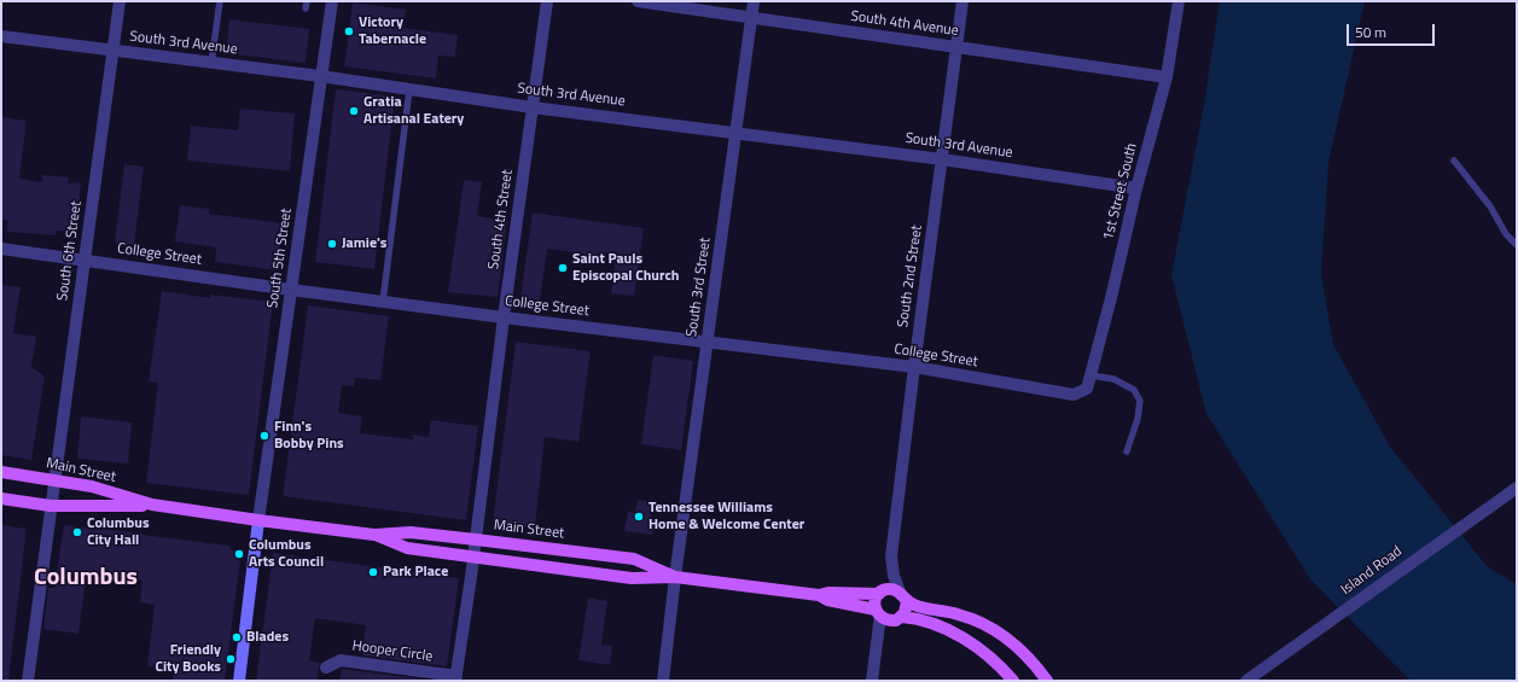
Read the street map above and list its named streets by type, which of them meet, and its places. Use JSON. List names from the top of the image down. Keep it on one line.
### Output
{"streets":{"main road":["Main Street"],"street":["South 4th Avenue","South 3rd Avenue","1st Street South","South 4th Street","South 6th Street","College Street","South 5th Street","South 2nd Street","South 3rd Street","Island Road","Hooper Circle"]},"crossings":[["South 4th Avenue","1st Street South"],["South 4th Avenue","South 2nd Street"],["South 4th Avenue","South 3rd Street"],["South 3rd Avenue","1st Street South"],["South 3rd Avenue","South 4th Street"],["South 3rd Avenue","South 6th Street"],["South 3rd Avenue","South 5th Street"],["South 3rd Avenue","South 2nd Street"],["South 3rd Avenue","South 3rd Street"],["1st Street South","College Street"],["South 4th Street","College Street"],["South 4th Street","Main Street"],["South 4th Street","Hooper Circle"],["South 6th Street","College Street"],["South 6th Street","Main Street"],["College Street","South 5th Street"],["College Street","South 2nd Street"],["College Street","South 3rd Street"],["South 5th Street","Main Street"],["South 2nd Street","Main Street"],["South 3rd Street","Main Street"]],"districts":["Columbus"],"places":["Victory Tabernacle","Gratia Artisanal Eatery","Jamie's","Saint Pauls Episcopal Church","Finn's Bobby Pins","Tennessee Williams Home & Welcome Center","Columbus City Hall","Columbus Arts Council","Park Place","Blades","Friendly City Books"],"scale_bar":"50 m"}
